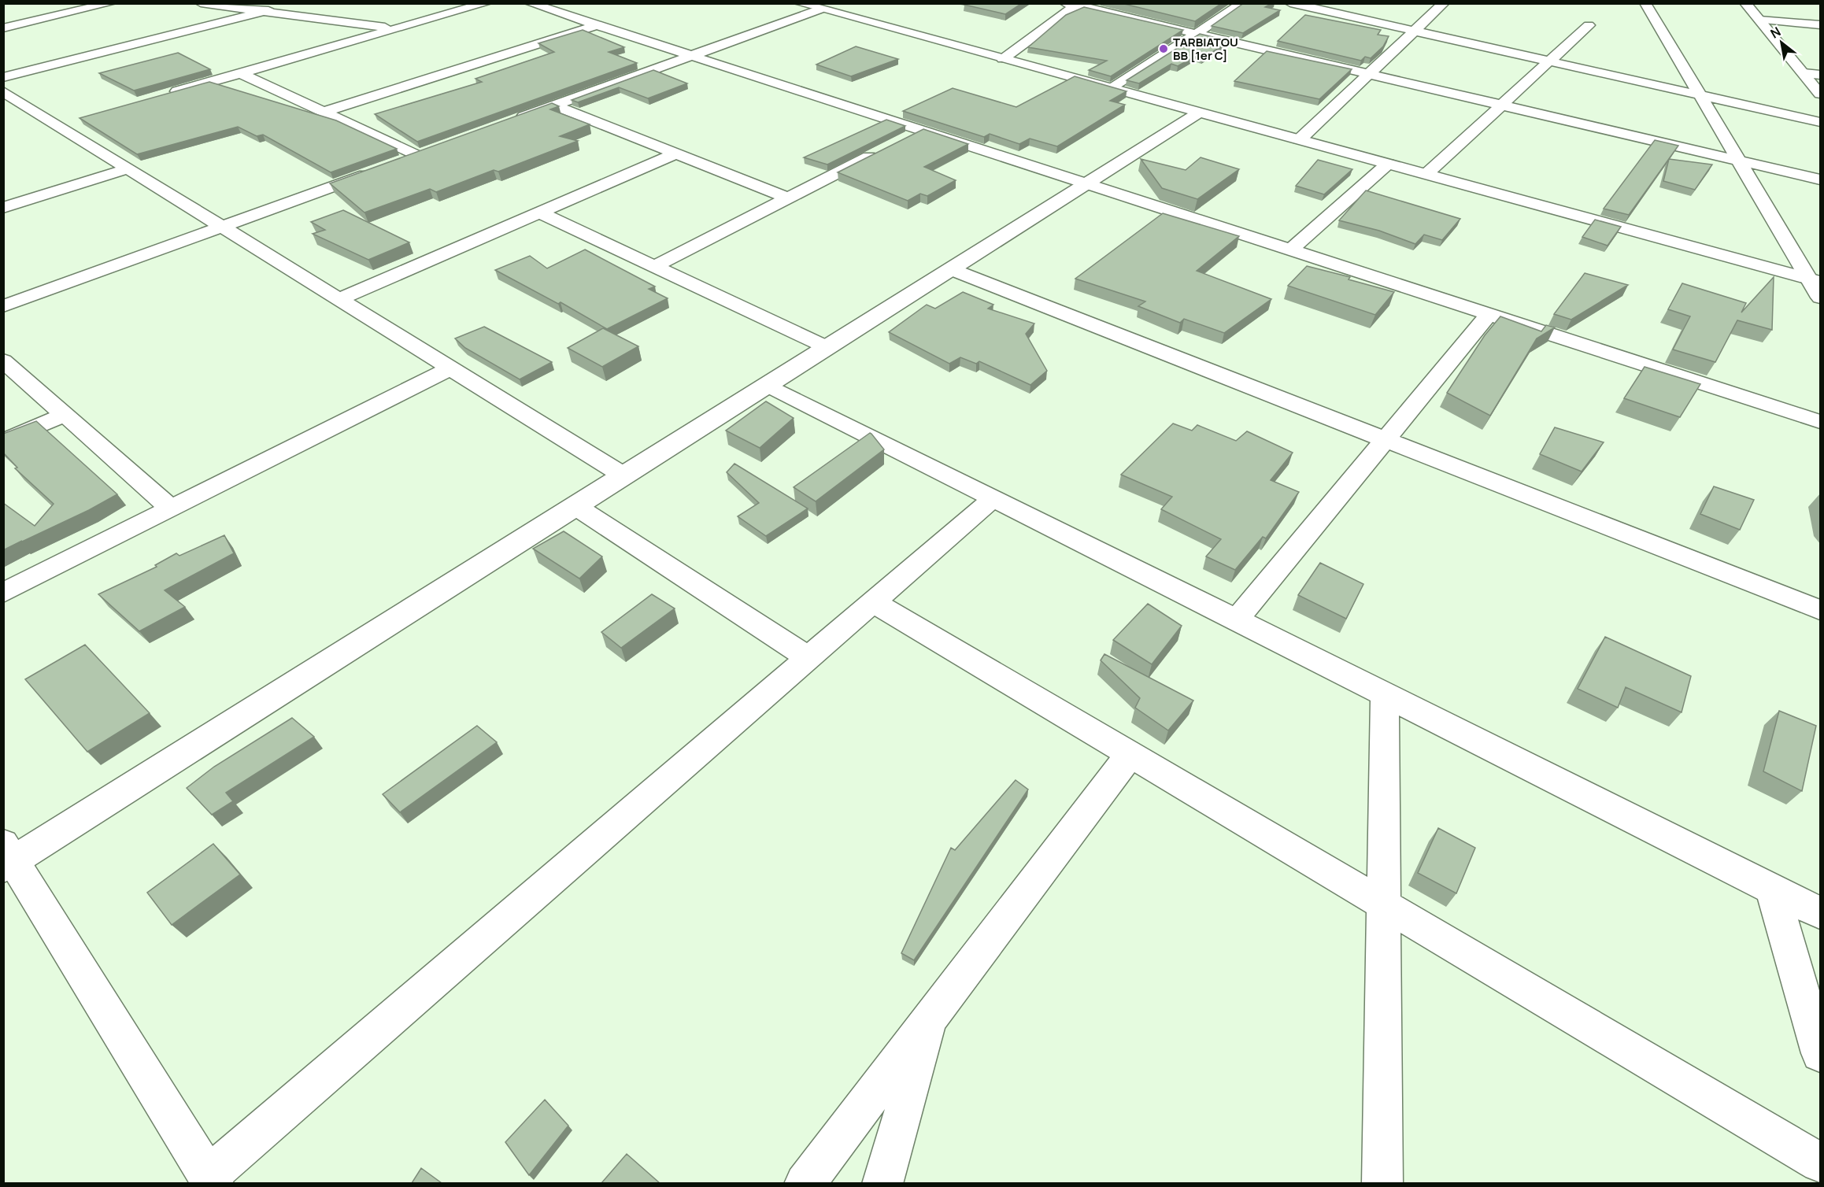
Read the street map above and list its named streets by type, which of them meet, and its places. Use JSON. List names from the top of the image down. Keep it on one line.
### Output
{"places":["TARBIATOU BB [1er C]"],"north":"top left"}
